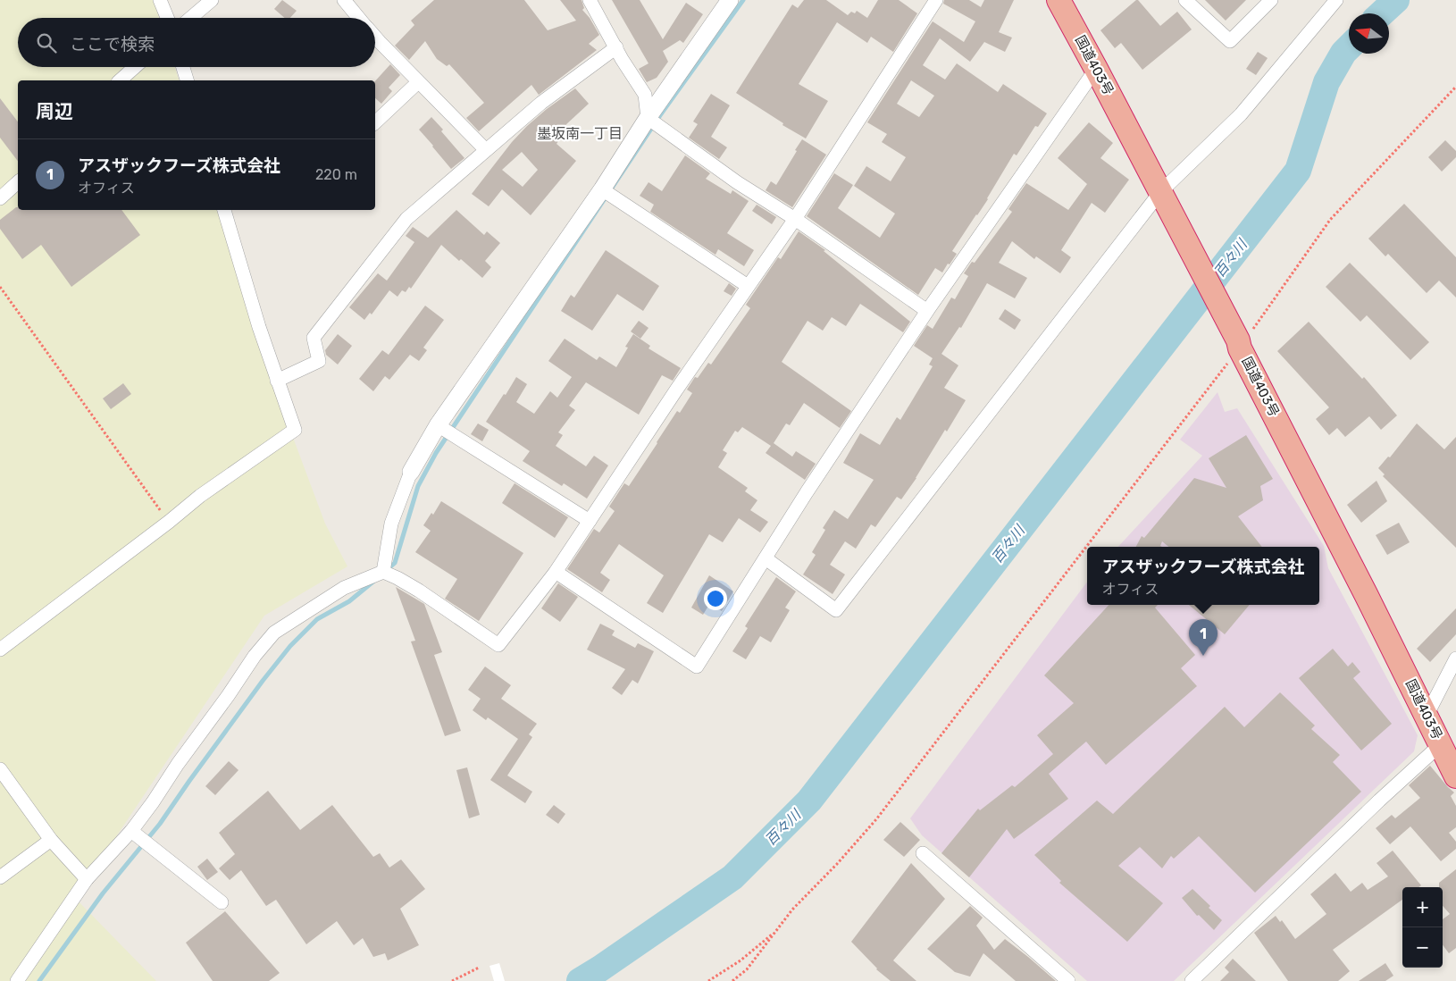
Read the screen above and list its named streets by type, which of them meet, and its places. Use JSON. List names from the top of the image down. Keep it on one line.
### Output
{"streets":{"highway":["国道403号"]},"districts":["墨坂南一丁目"],"water":["百々川"],"north":"left","page":{"search":"ここで検索","heading":"周辺","list":[{"mark":"1","name":"アスザックフーズ株式会社","note":"オフィス","value":"220 m"}],"popup":["アスザックフーズ株式会社","オフィス"],"pins":"1","map_buttons":["+","−"]}}
